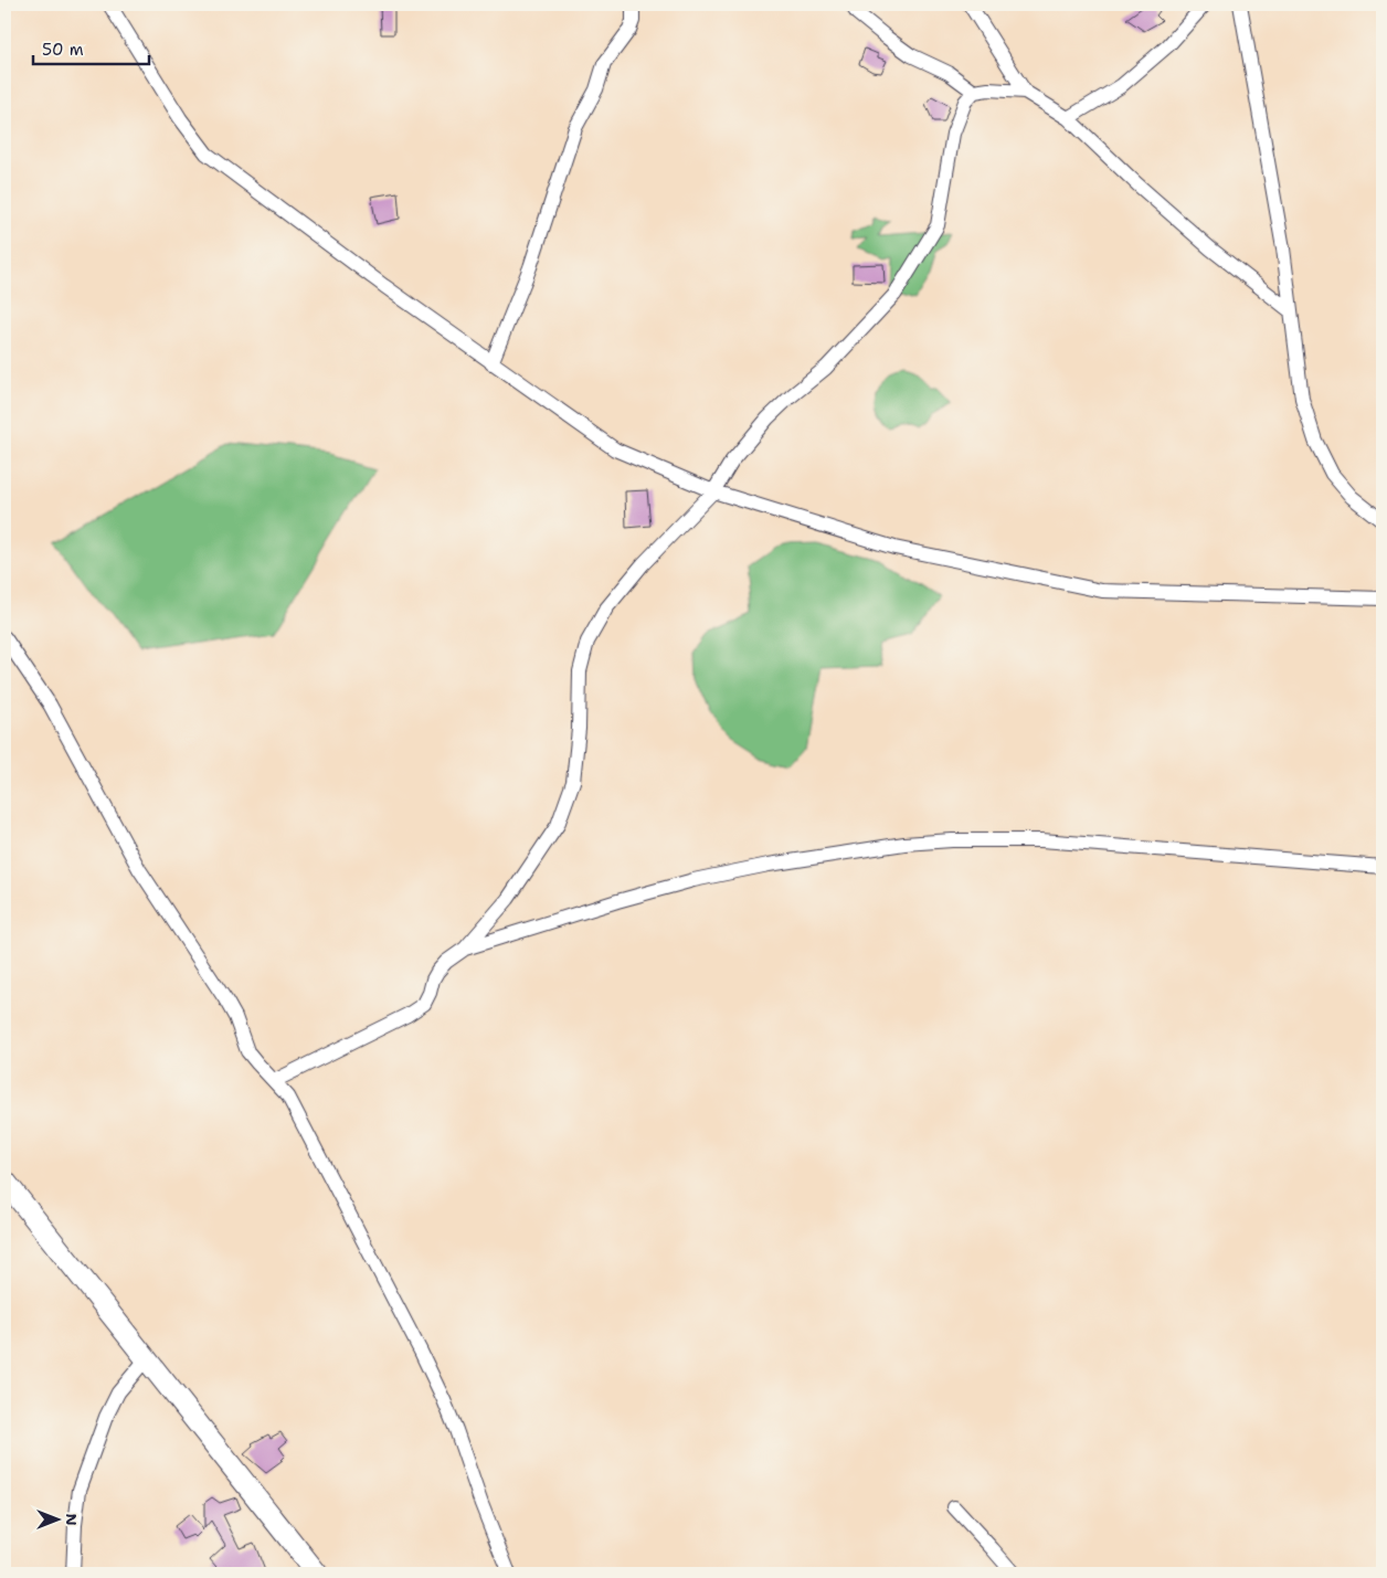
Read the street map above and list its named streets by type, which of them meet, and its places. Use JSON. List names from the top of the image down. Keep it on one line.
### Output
{"scale_bar":"50 m","north":"right"}
